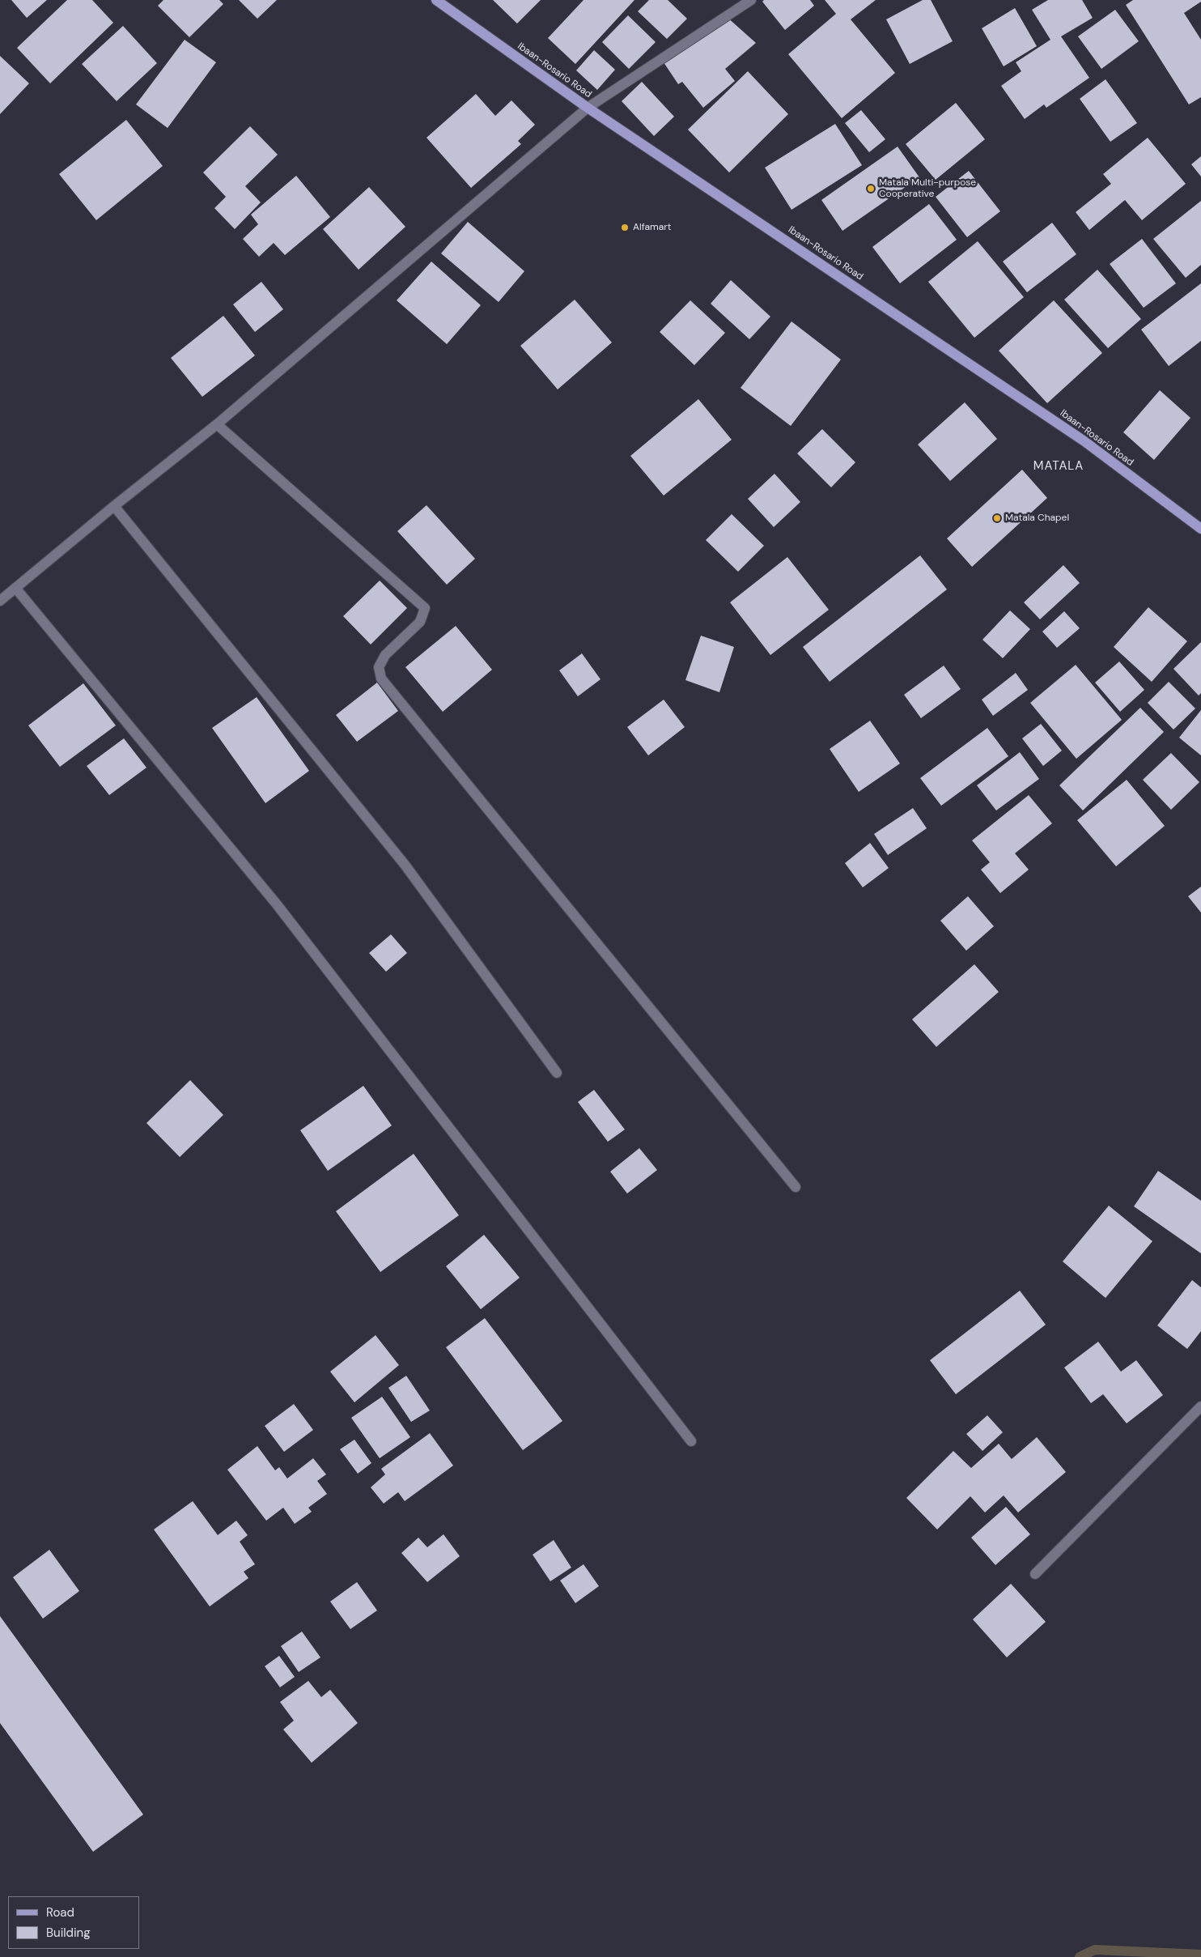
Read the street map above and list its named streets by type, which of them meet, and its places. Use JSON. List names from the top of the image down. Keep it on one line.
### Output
{"streets":{"main road":["Ibaan-Rosario Road"]},"districts":["MATALA"],"places":["Matala Multi-purpose Cooperative","Alfamart","Matala Chapel"],"legend":["Road","Building"]}
